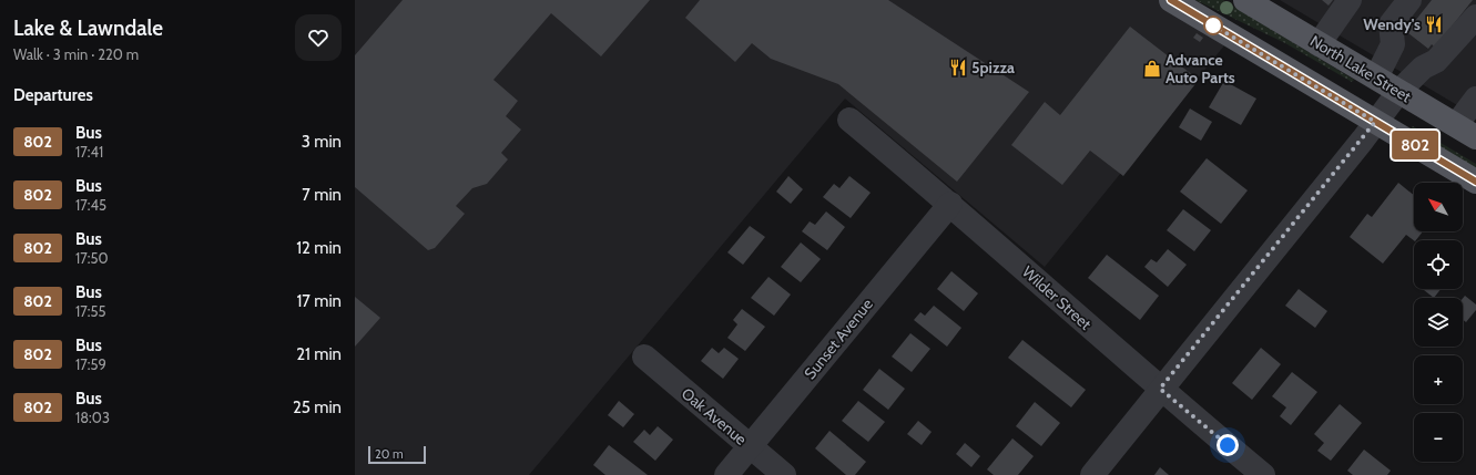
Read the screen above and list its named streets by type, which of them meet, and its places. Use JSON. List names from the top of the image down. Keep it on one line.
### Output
{"streets":{"main road":["North Lake Street"],"street":["Wilder Street","Sunset Avenue","Oak Avenue"]},"crossings":[["Wilder Street","Sunset Avenue"],["Sunset Avenue","Oak Avenue"]],"places":{"restaurant":["Wendy's","5pizza"],"shop":["Advance Auto Parts"]},"lines":["bus line 802"],"scale_bar":"20 m","north":"top left","page":{"heading":[["Lake & Lawndale","Walk · 3 min · 220 m"],"Departures"],"on_map":"802","list":[{"mark":"802","name":"Bus","note":"17:41","value":"3 min"},{"mark":"802","name":"Bus","note":"17:45","value":"7 min"},{"mark":"802","name":"Bus","note":"17:50","value":"12 min"},{"mark":"802","name":"Bus","note":"17:55","value":"17 min"},{"mark":"802","name":"Bus","note":"17:59","value":"21 min"},{"mark":"802","name":"Bus","note":"18:03","value":"25 min"}],"map_buttons":["+","−"],"scale":"20 m"}}
